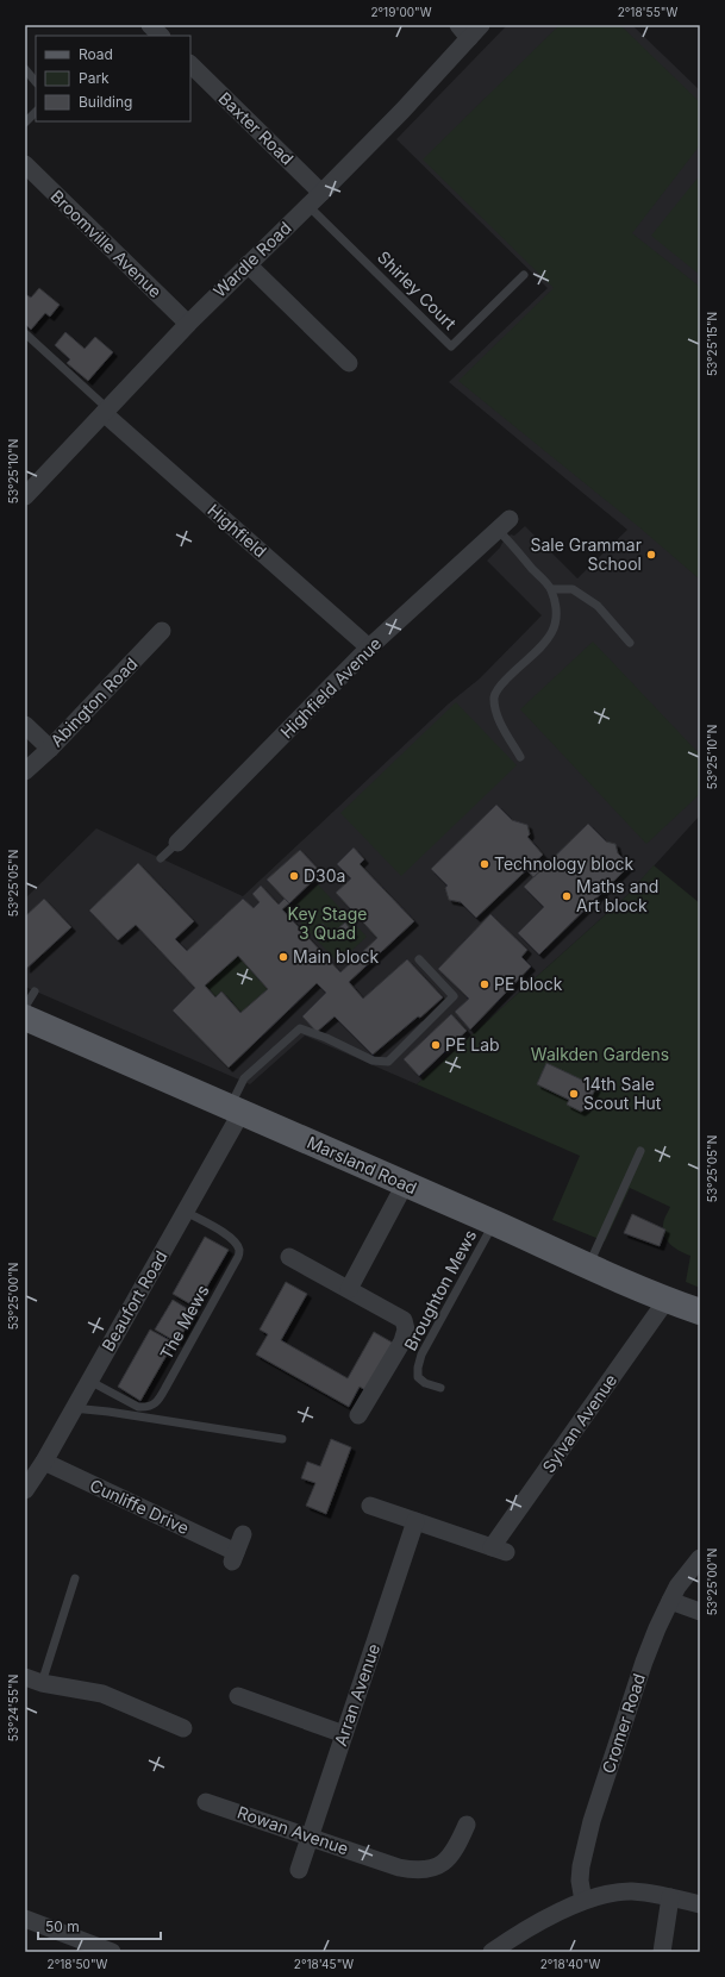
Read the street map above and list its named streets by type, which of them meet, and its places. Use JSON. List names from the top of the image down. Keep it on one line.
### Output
{"streets":{"main road":["Marsland Road"],"street":["Baxter Road","Broomville Avenue","Wardle Road","Highfield","Highfield Avenue","Abington Road","Beaufort Road","Sylvan Avenue","Cunliffe Drive","Arran Avenue","Cromer Road","Rowan Avenue"],"lane":["Shirley Court","Broughton Mews","The Mews"]},"crossings":[["Baxter Road","Wardle Road"],["Broomville Avenue","Wardle Road"],["Wardle Road","Shirley Court"],["Wardle Road","Highfield"],["Highfield","Highfield Avenue"],["Marsland Road","Broughton Mews"],["Marsland Road","Beaufort Road"],["Marsland Road","Sylvan Avenue"],["Beaufort Road","The Mews"],["Beaufort Road","Cunliffe Drive"],["Sylvan Avenue","Arran Avenue"],["Arran Avenue","Rowan Avenue"]],"parks":["Key Stage 3 Quad","Walkden Gardens"],"places":["Sale Grammar School","Technology block","D30a","Maths and Art block","Main block","PE block","PE Lab","14th Sale Scout Hut"],"legend":["Road","Park","Building"],"scale_bar":"50 m","coordinates":["2°19'00\"W","2°18'55\"W","53°25'15\"N","53°25'10\"N","53°25'05\"N","53°25'00\"N","53°24'55\"N","2°18'50\"W","2°18'45\"W","2°18'40\"W"]}
